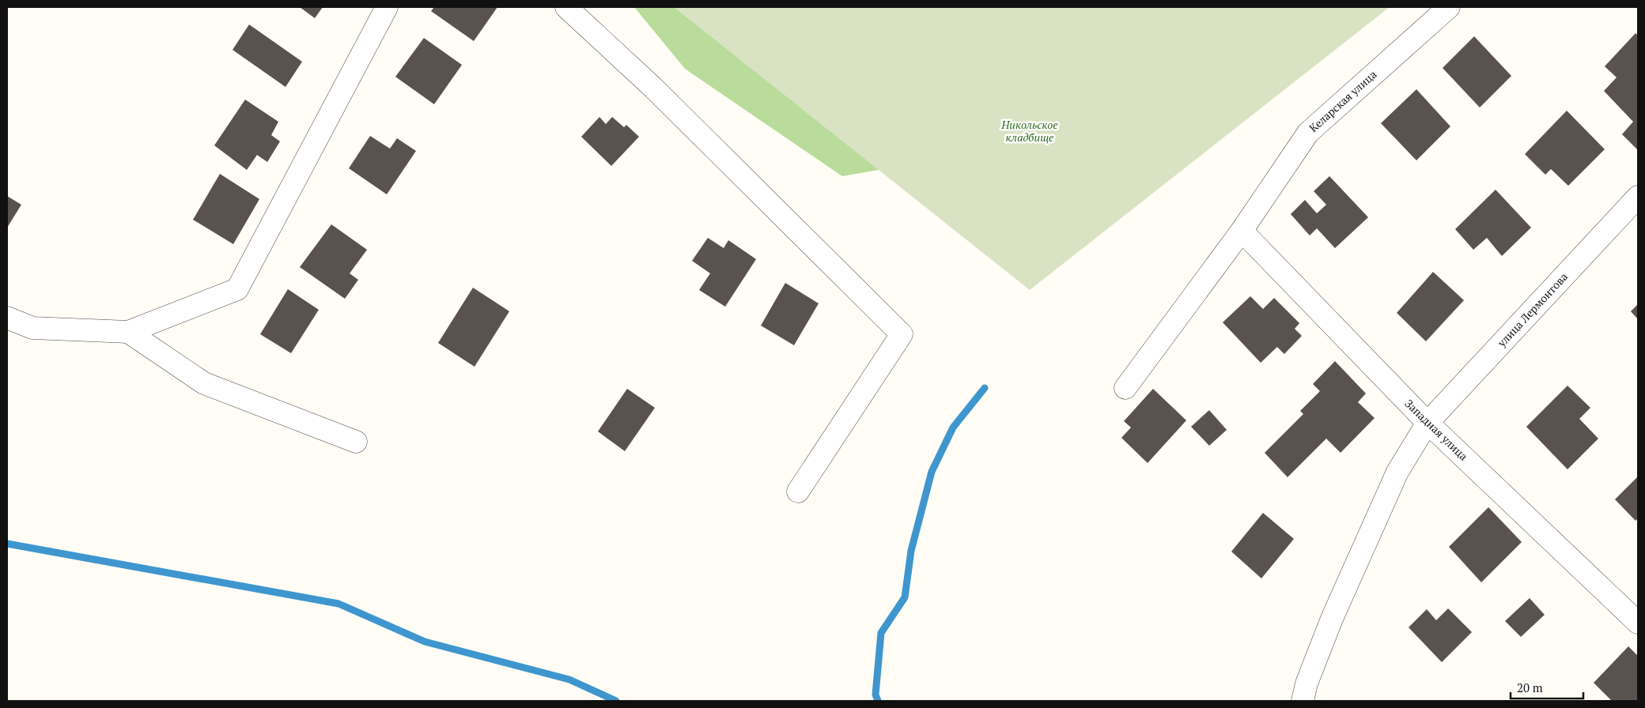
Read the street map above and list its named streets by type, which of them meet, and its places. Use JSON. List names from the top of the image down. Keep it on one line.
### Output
{"streets":{"street":["Келарская улица","улица Лермонтова","Западная улица"]},"crossings":[["Келарская улица","Западная улица"],["улица Лермонтова","Западная улица"]],"parks":["Никольское кладбище"],"scale_bar":"20 m"}
